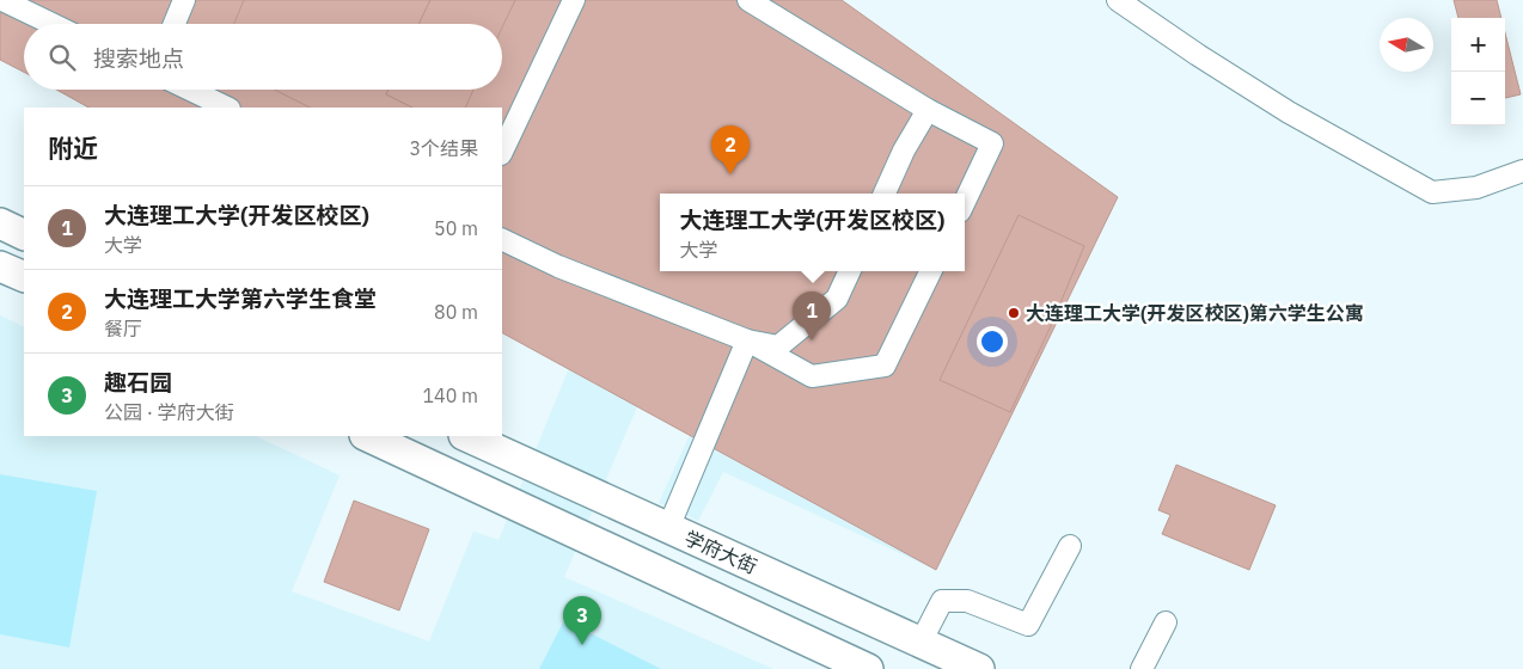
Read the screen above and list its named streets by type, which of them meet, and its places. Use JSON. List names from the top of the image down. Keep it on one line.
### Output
{"streets":{"main road":["学府大街"]},"places":["大连理工大学(开发区校区)第六学生公寓"],"north":"left","page":{"map_buttons":["+","−"],"search":"搜索地点","heading":["附近","3个结果"],"pins":["2","1","3"],"list":[{"mark":"1","name":"大连理工大学(开发区校区)","note":"大学","value":"50 m"},{"mark":"2","name":"大连理工大学第六学生食堂","note":"餐厅","value":"80 m"},{"mark":"3","name":"趣石园","note":"公园 · 学府大街","value":"140 m"}],"popup":["大连理工大学(开发区校区)","大学"]}}
